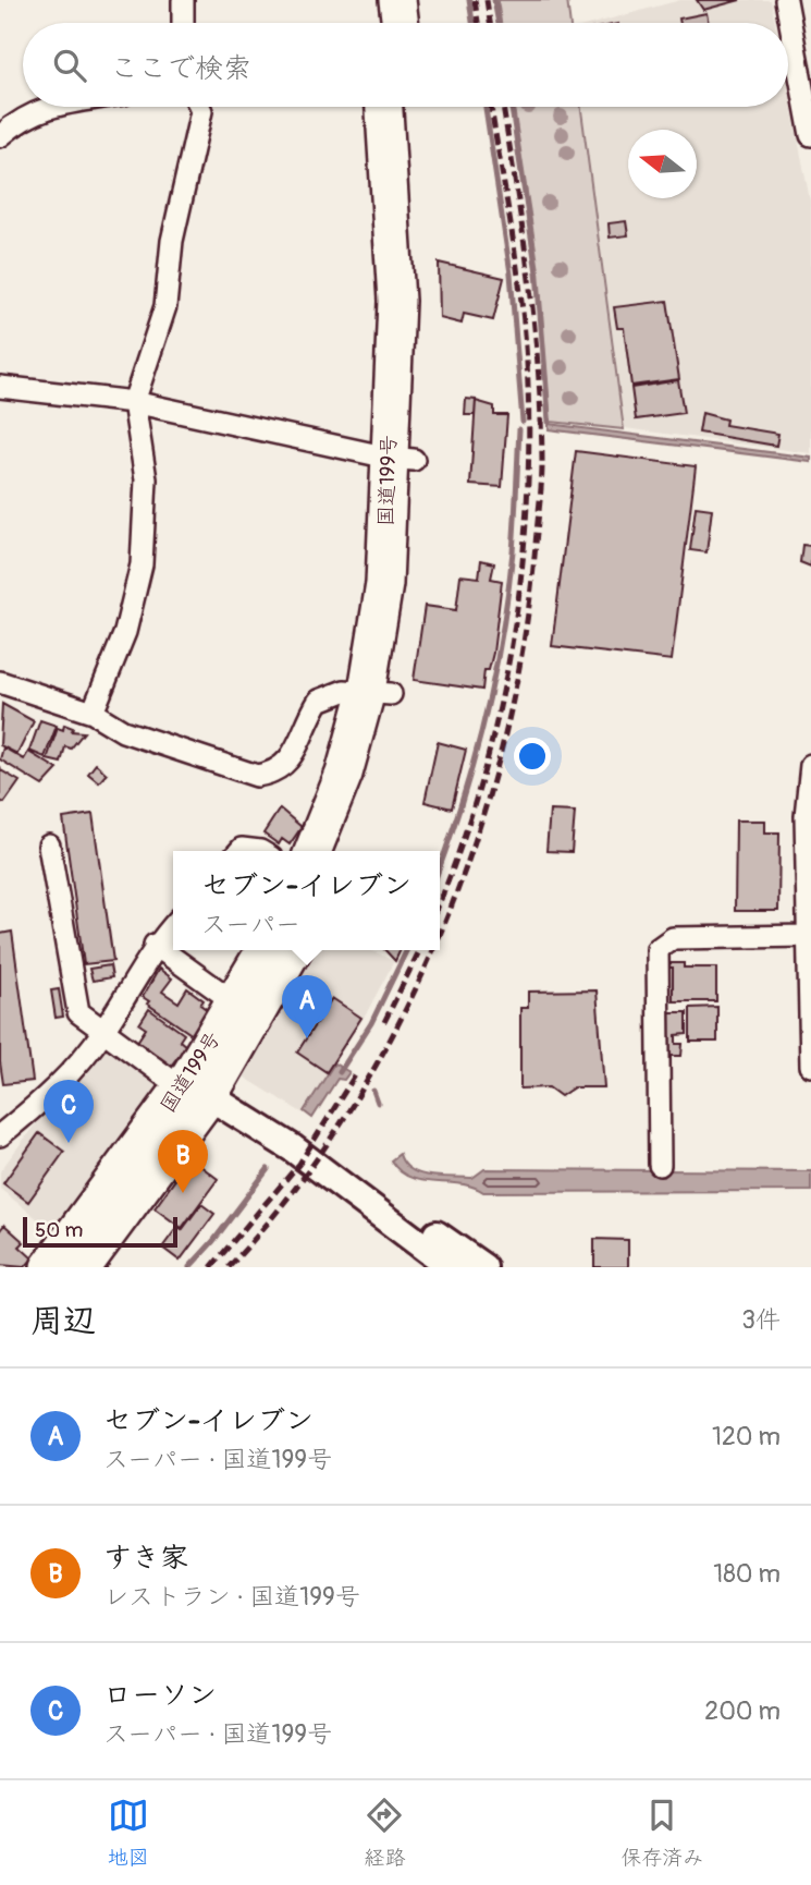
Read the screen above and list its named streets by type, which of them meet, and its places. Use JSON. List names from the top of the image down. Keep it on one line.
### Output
{"streets":{"highway":["国道199号"]},"scale_bar":"50 m","north":"left","page":{"search":"ここで検索","popup":["セブン-イレブン","スーパー"],"pins":["A","C","B"],"scale":"50 m","heading":["周辺","3件"],"list":[{"mark":"A","name":"セブン-イレブン","note":"スーパー · 国道199号","value":"120 m"},{"mark":"B","name":"すき家","note":"レストラン · 国道199号","value":"180 m"},{"mark":"C","name":"ローソン","note":"スーパー · 国道199号","value":"200 m"}],"nav":["地図","経路","保存済み"]}}
